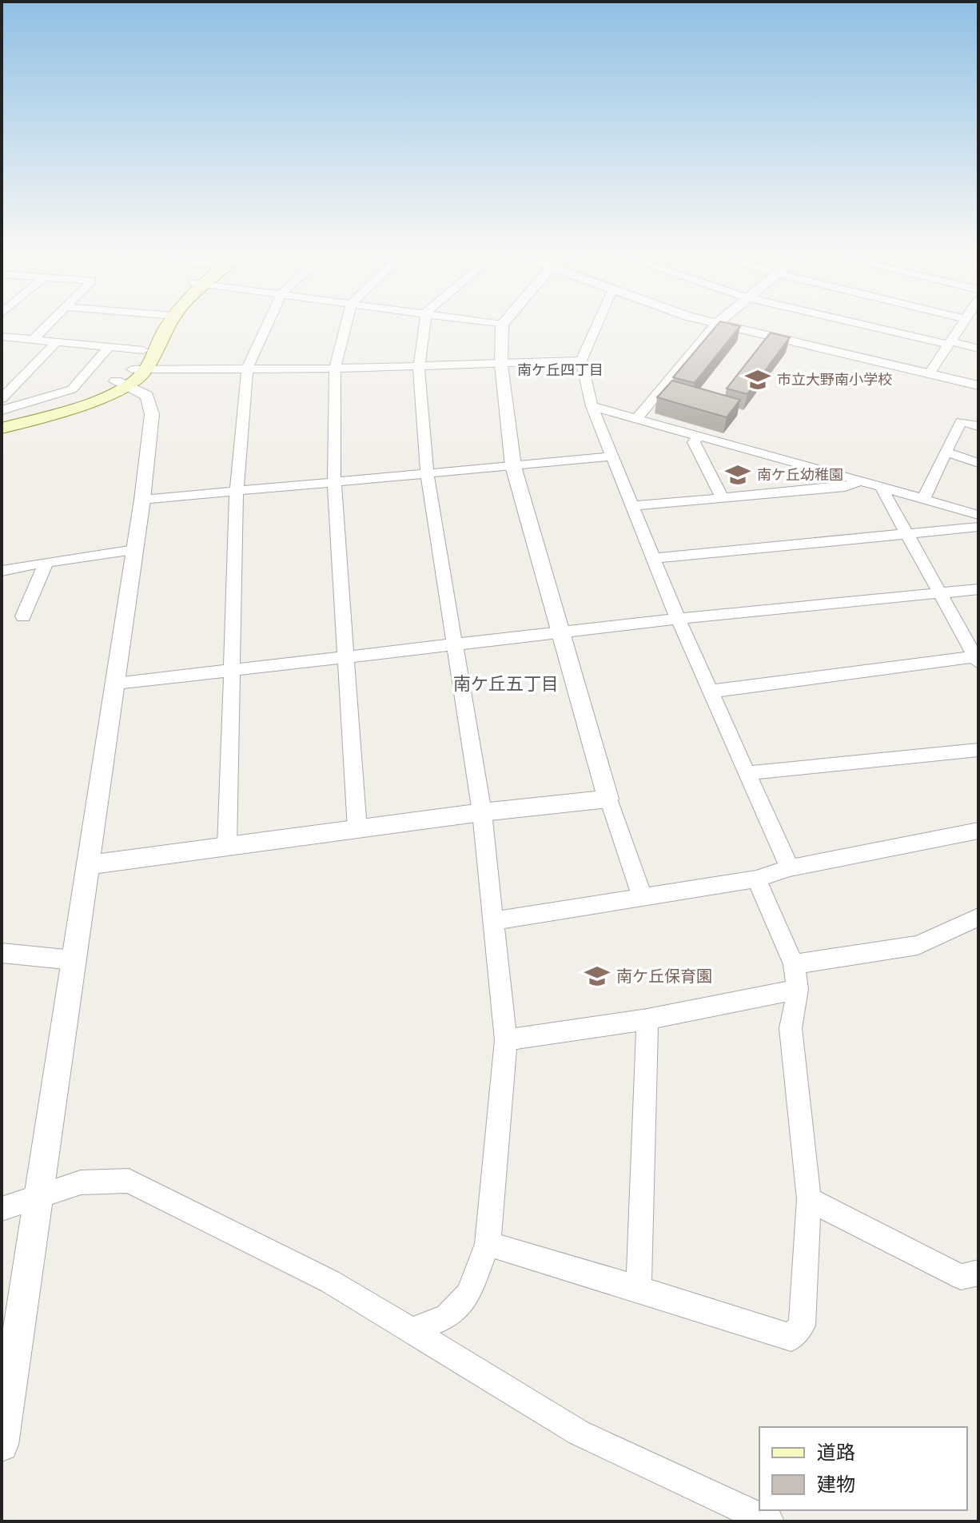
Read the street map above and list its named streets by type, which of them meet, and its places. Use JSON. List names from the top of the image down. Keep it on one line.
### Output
{"districts":["南ケ丘四丁目","南ケ丘五丁目"],"places":{"school or university":["市立大野南小学校","南ケ丘幼稚園","南ケ丘保育園"]},"legend":["道路","建物"]}
